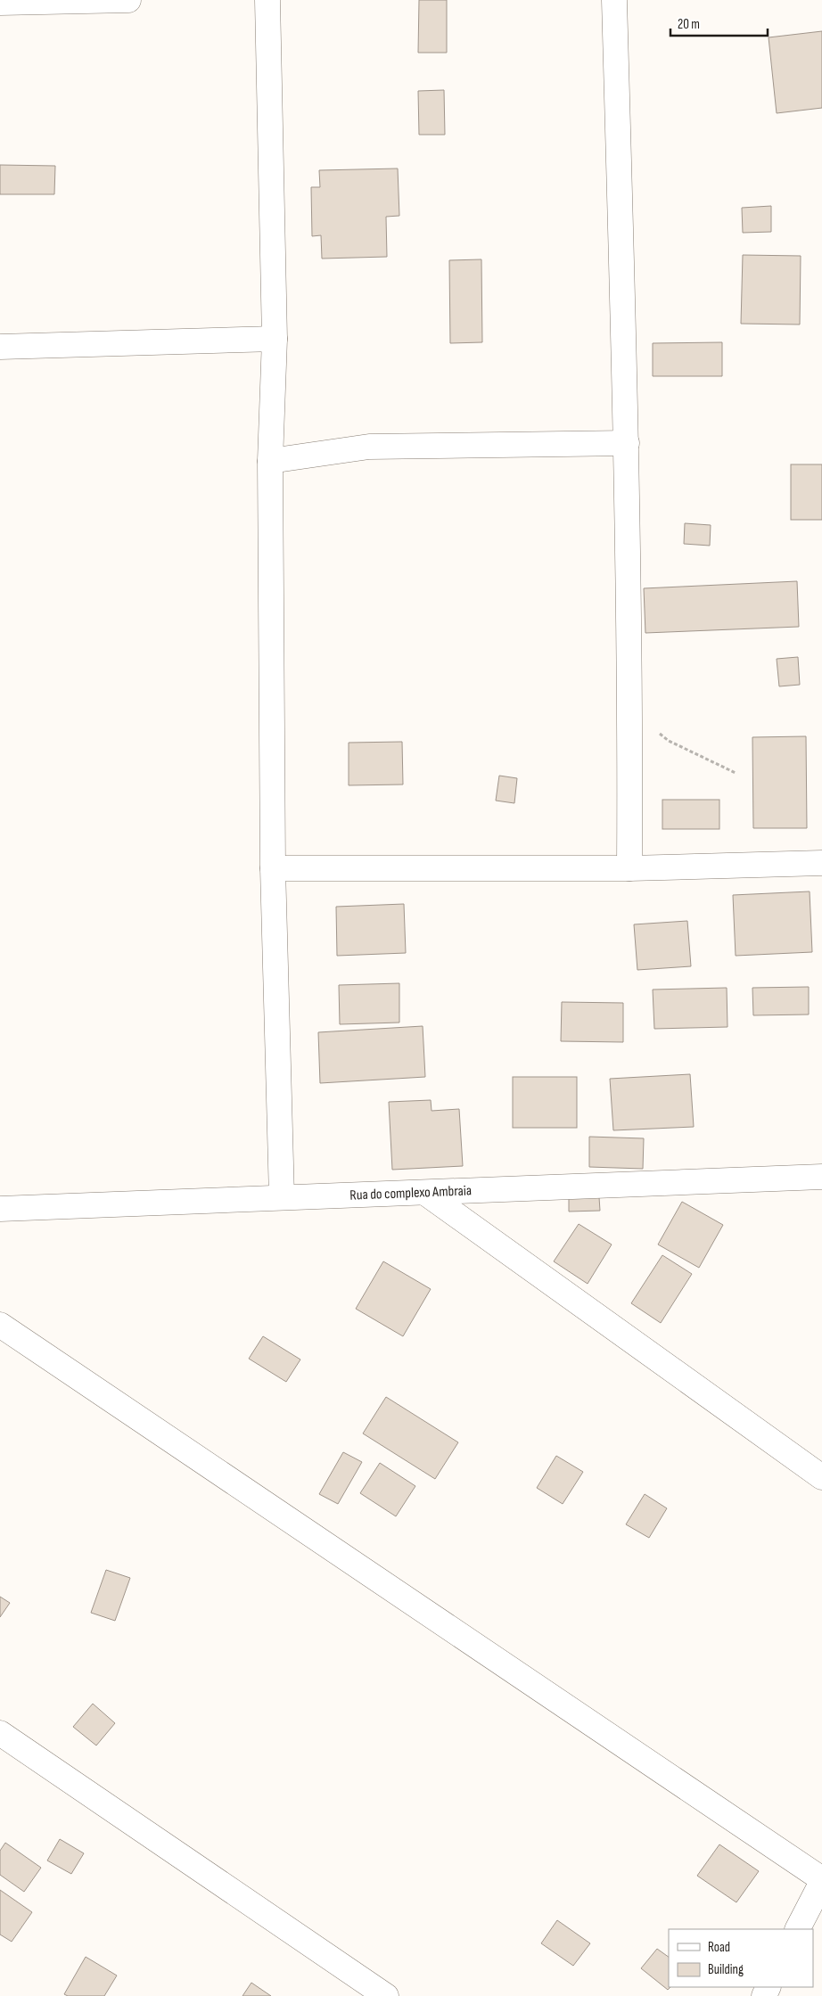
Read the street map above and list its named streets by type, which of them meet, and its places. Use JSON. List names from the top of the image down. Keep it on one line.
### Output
{"streets":{"street":["Rua do complexo Ambraia"]},"legend":["Road","Building"],"scale_bar":"20 m"}
